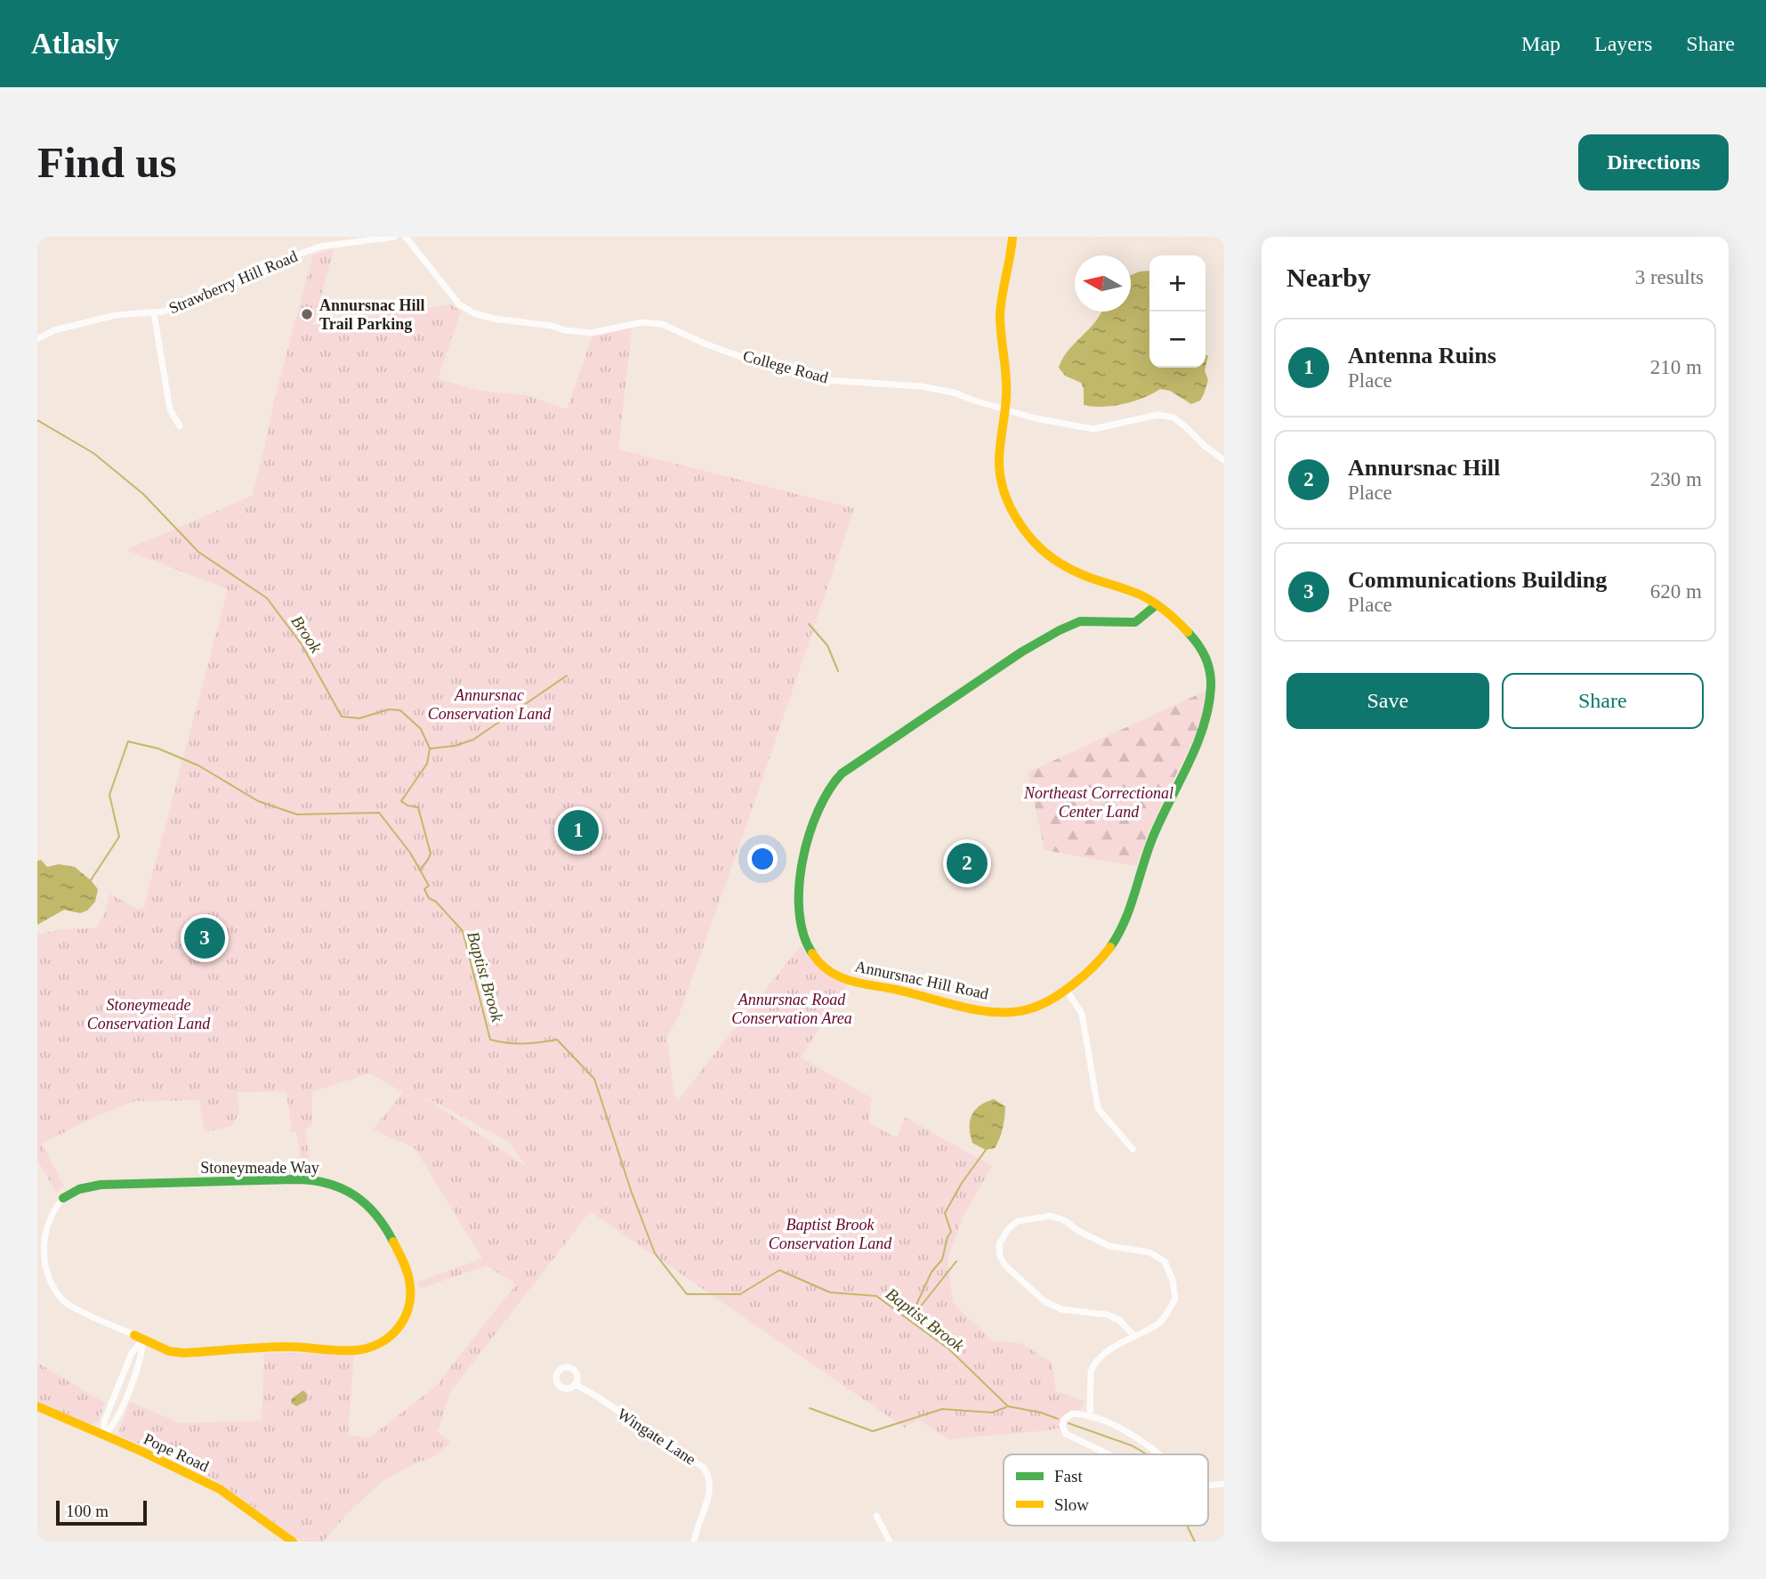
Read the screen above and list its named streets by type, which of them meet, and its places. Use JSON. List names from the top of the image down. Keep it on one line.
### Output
{"streets":{"street":["Strawberry Hill Road","College Road","Annursnac Hill Road","Stoneymeade Way","Wingate Lane","Pope Road"]},"crossings":[["College Road","Annursnac Hill Road"]],"water":["Brook","Baptist Brook"],"parks":["Annursnac Conservation Land","Northeast Correctional Center Land","Annursnac Road Conservation Area","Stoneymeade Conservation Land","Baptist Brook Conservation Land"],"places":["Annursnac Hill Trail Parking"],"legend":["Fast","Slow"],"scale_bar":"100 m","north":"left","page":{"header":"Atlasly","nav":["Map","Layers","Share"],"buttons":["Directions",["Save","Share"]],"title":"Find us","heading":["Nearby","3 results"],"map_buttons":["+","−"],"list":[{"mark":"1","name":"Antenna Ruins","note":"Place","value":"210 m"},{"mark":"2","name":"Annursnac Hill","note":"Place","value":"230 m"},{"mark":"3","name":"Communications Building","note":"Place","value":"620 m"}],"pins":["1","2","3"],"scale":"100 m"}}
